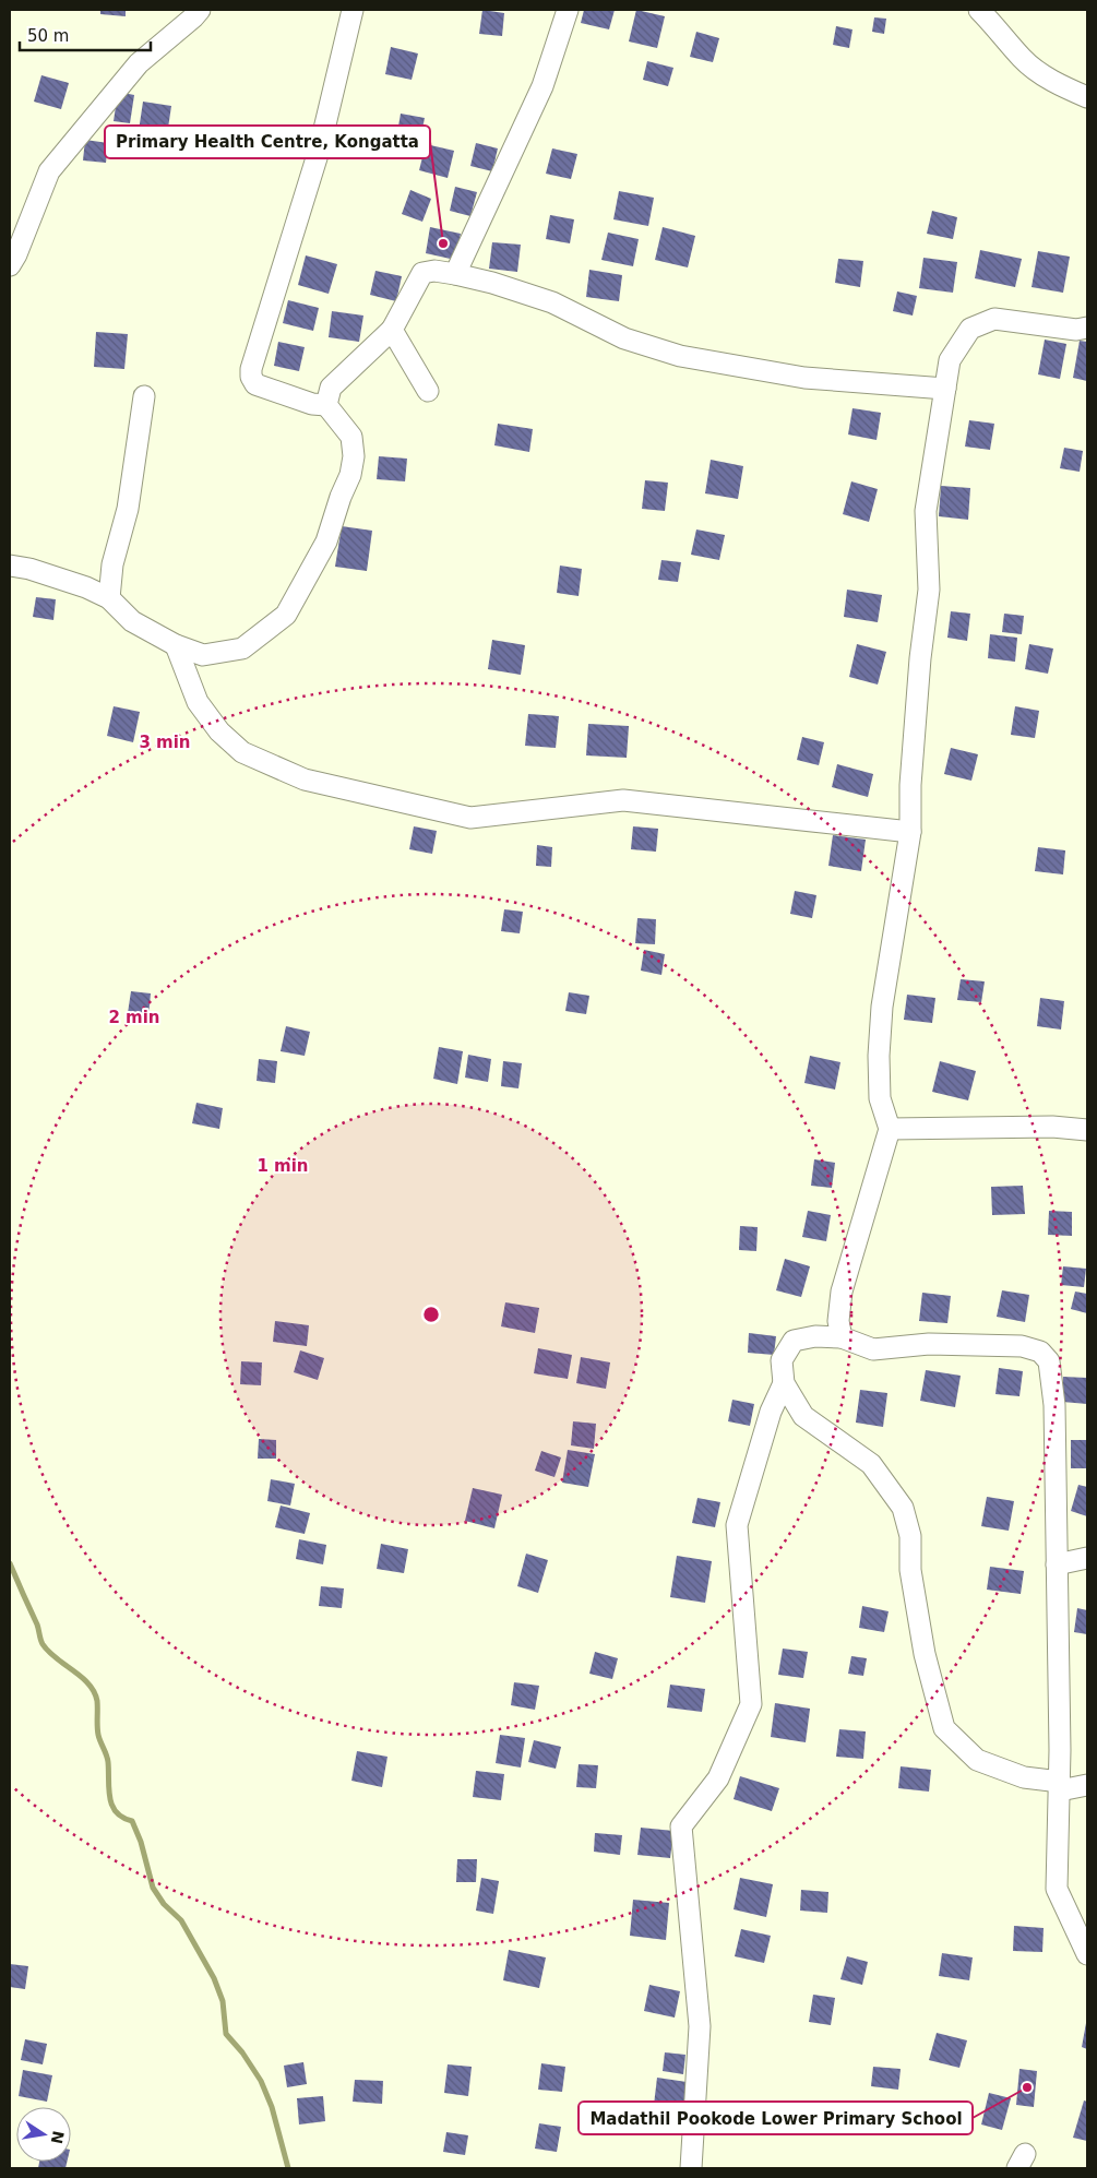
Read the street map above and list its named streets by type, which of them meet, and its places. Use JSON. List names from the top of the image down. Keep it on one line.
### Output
{"places":["Primary Health Centre, Kongatta","Madathil Pookode Lower Primary School"],"scale_bar":"50 m","north":"right","rings":["3 min","2 min","1 min"]}
